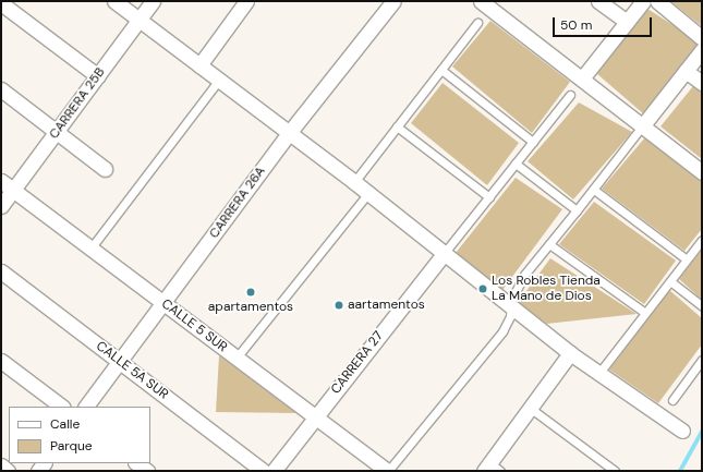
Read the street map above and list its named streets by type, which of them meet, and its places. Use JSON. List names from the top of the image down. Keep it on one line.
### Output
{"streets":{"street":["CARRERA 25B","CARRERA 26A","CALLE 5 SUR","CARRERA 27","CALLE 5A SUR"]},"crossings":[["CARRERA 25B","CALLE 5 SUR"],["CARRERA 26A","CALLE 5 SUR"],["CARRERA 26A","CALLE 5A SUR"],["CALLE 5 SUR","CARRERA 27"]],"places":["Los Robles Tienda La Mano de Dios","apartamentos","aartamentos"],"legend":["Calle","Parque"],"scale_bar":"50 m"}
